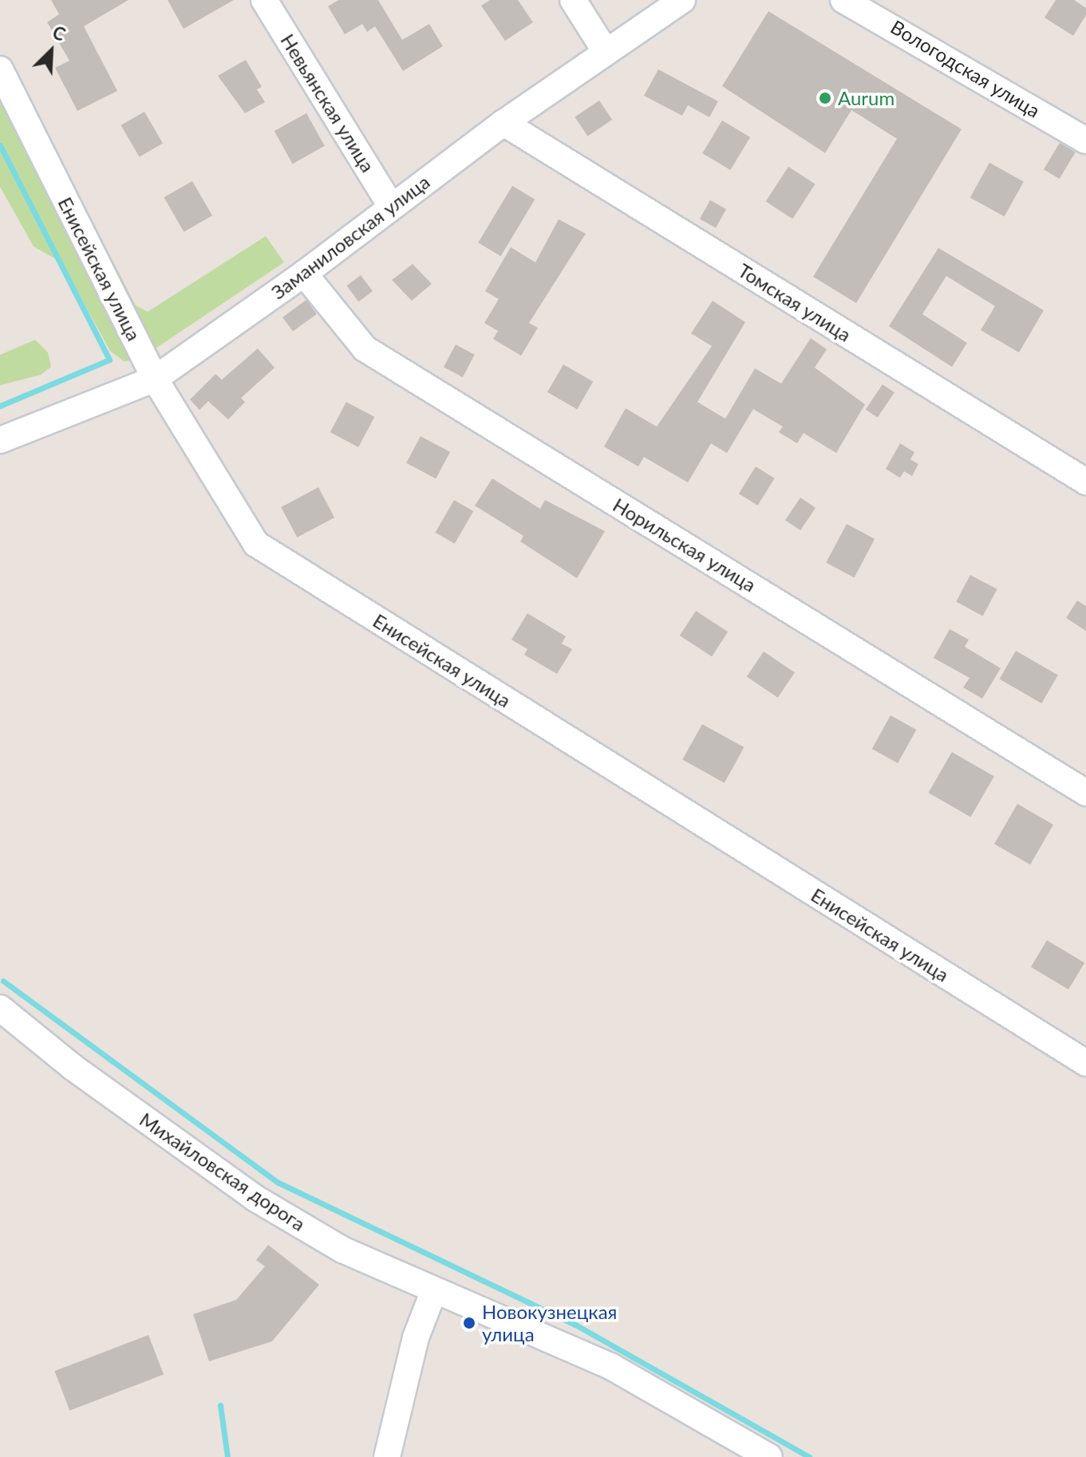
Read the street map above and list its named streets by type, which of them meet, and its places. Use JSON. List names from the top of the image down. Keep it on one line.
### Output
{"streets":{"street":["Вологодская улица","Невьянская улица","Заманиловская улица","Енисейская улица","Томская улица","Норильская улица","Михайловская дорога"]},"crossings":[["Невьянская улица","Заманиловская улица"],["Заманиловская улица","Енисейская улица"],["Заманиловская улица","Томская улица"],["Заманиловская улица","Норильская улица"]],"places":["Aurum","Новокузнецкая улица"],"north":"top right"}
